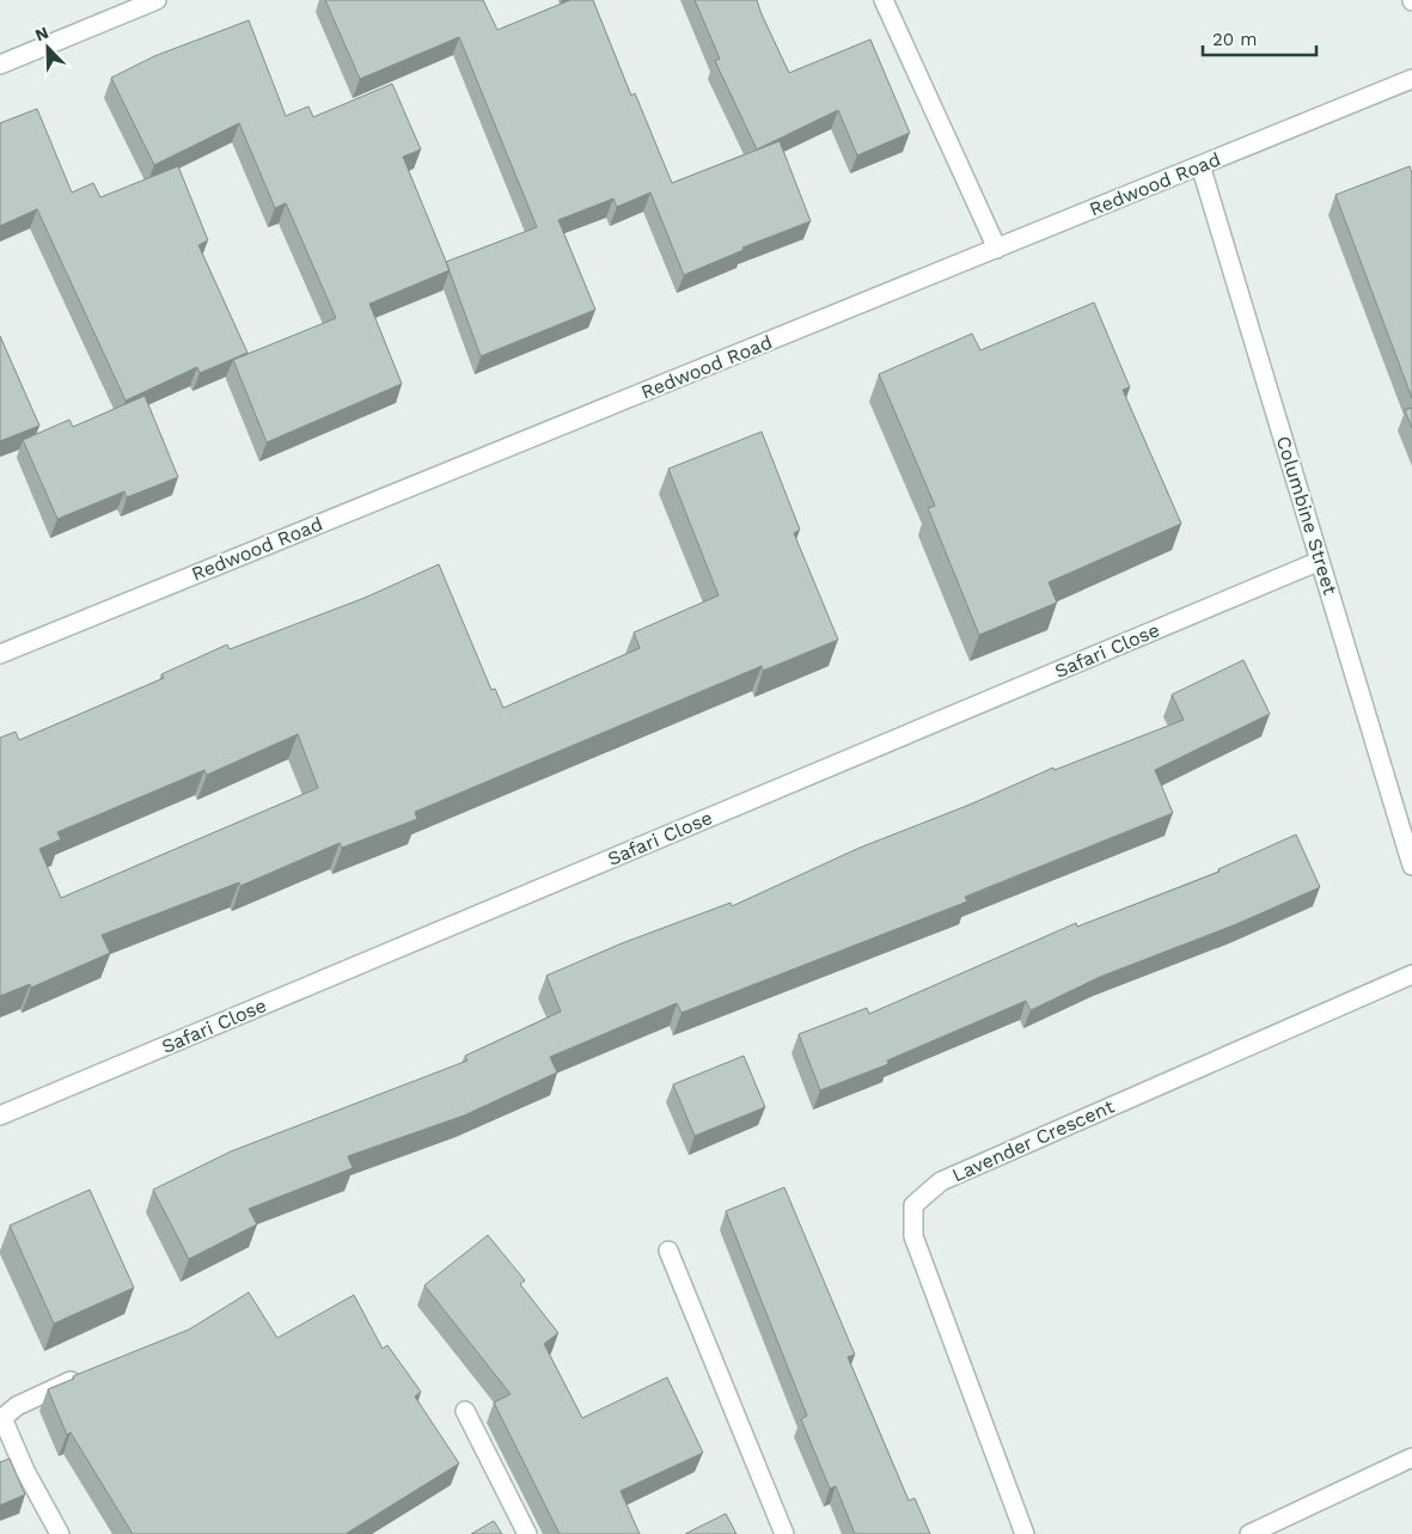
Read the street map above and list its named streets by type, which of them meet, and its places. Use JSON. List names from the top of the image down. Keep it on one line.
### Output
{"streets":{"street":["Redwood Road","Columbine Street","Safari Close","Lavender Crescent"]},"crossings":[["Redwood Road","Columbine Street"],["Columbine Street","Safari Close"]],"scale_bar":"20 m","north":"top left"}
